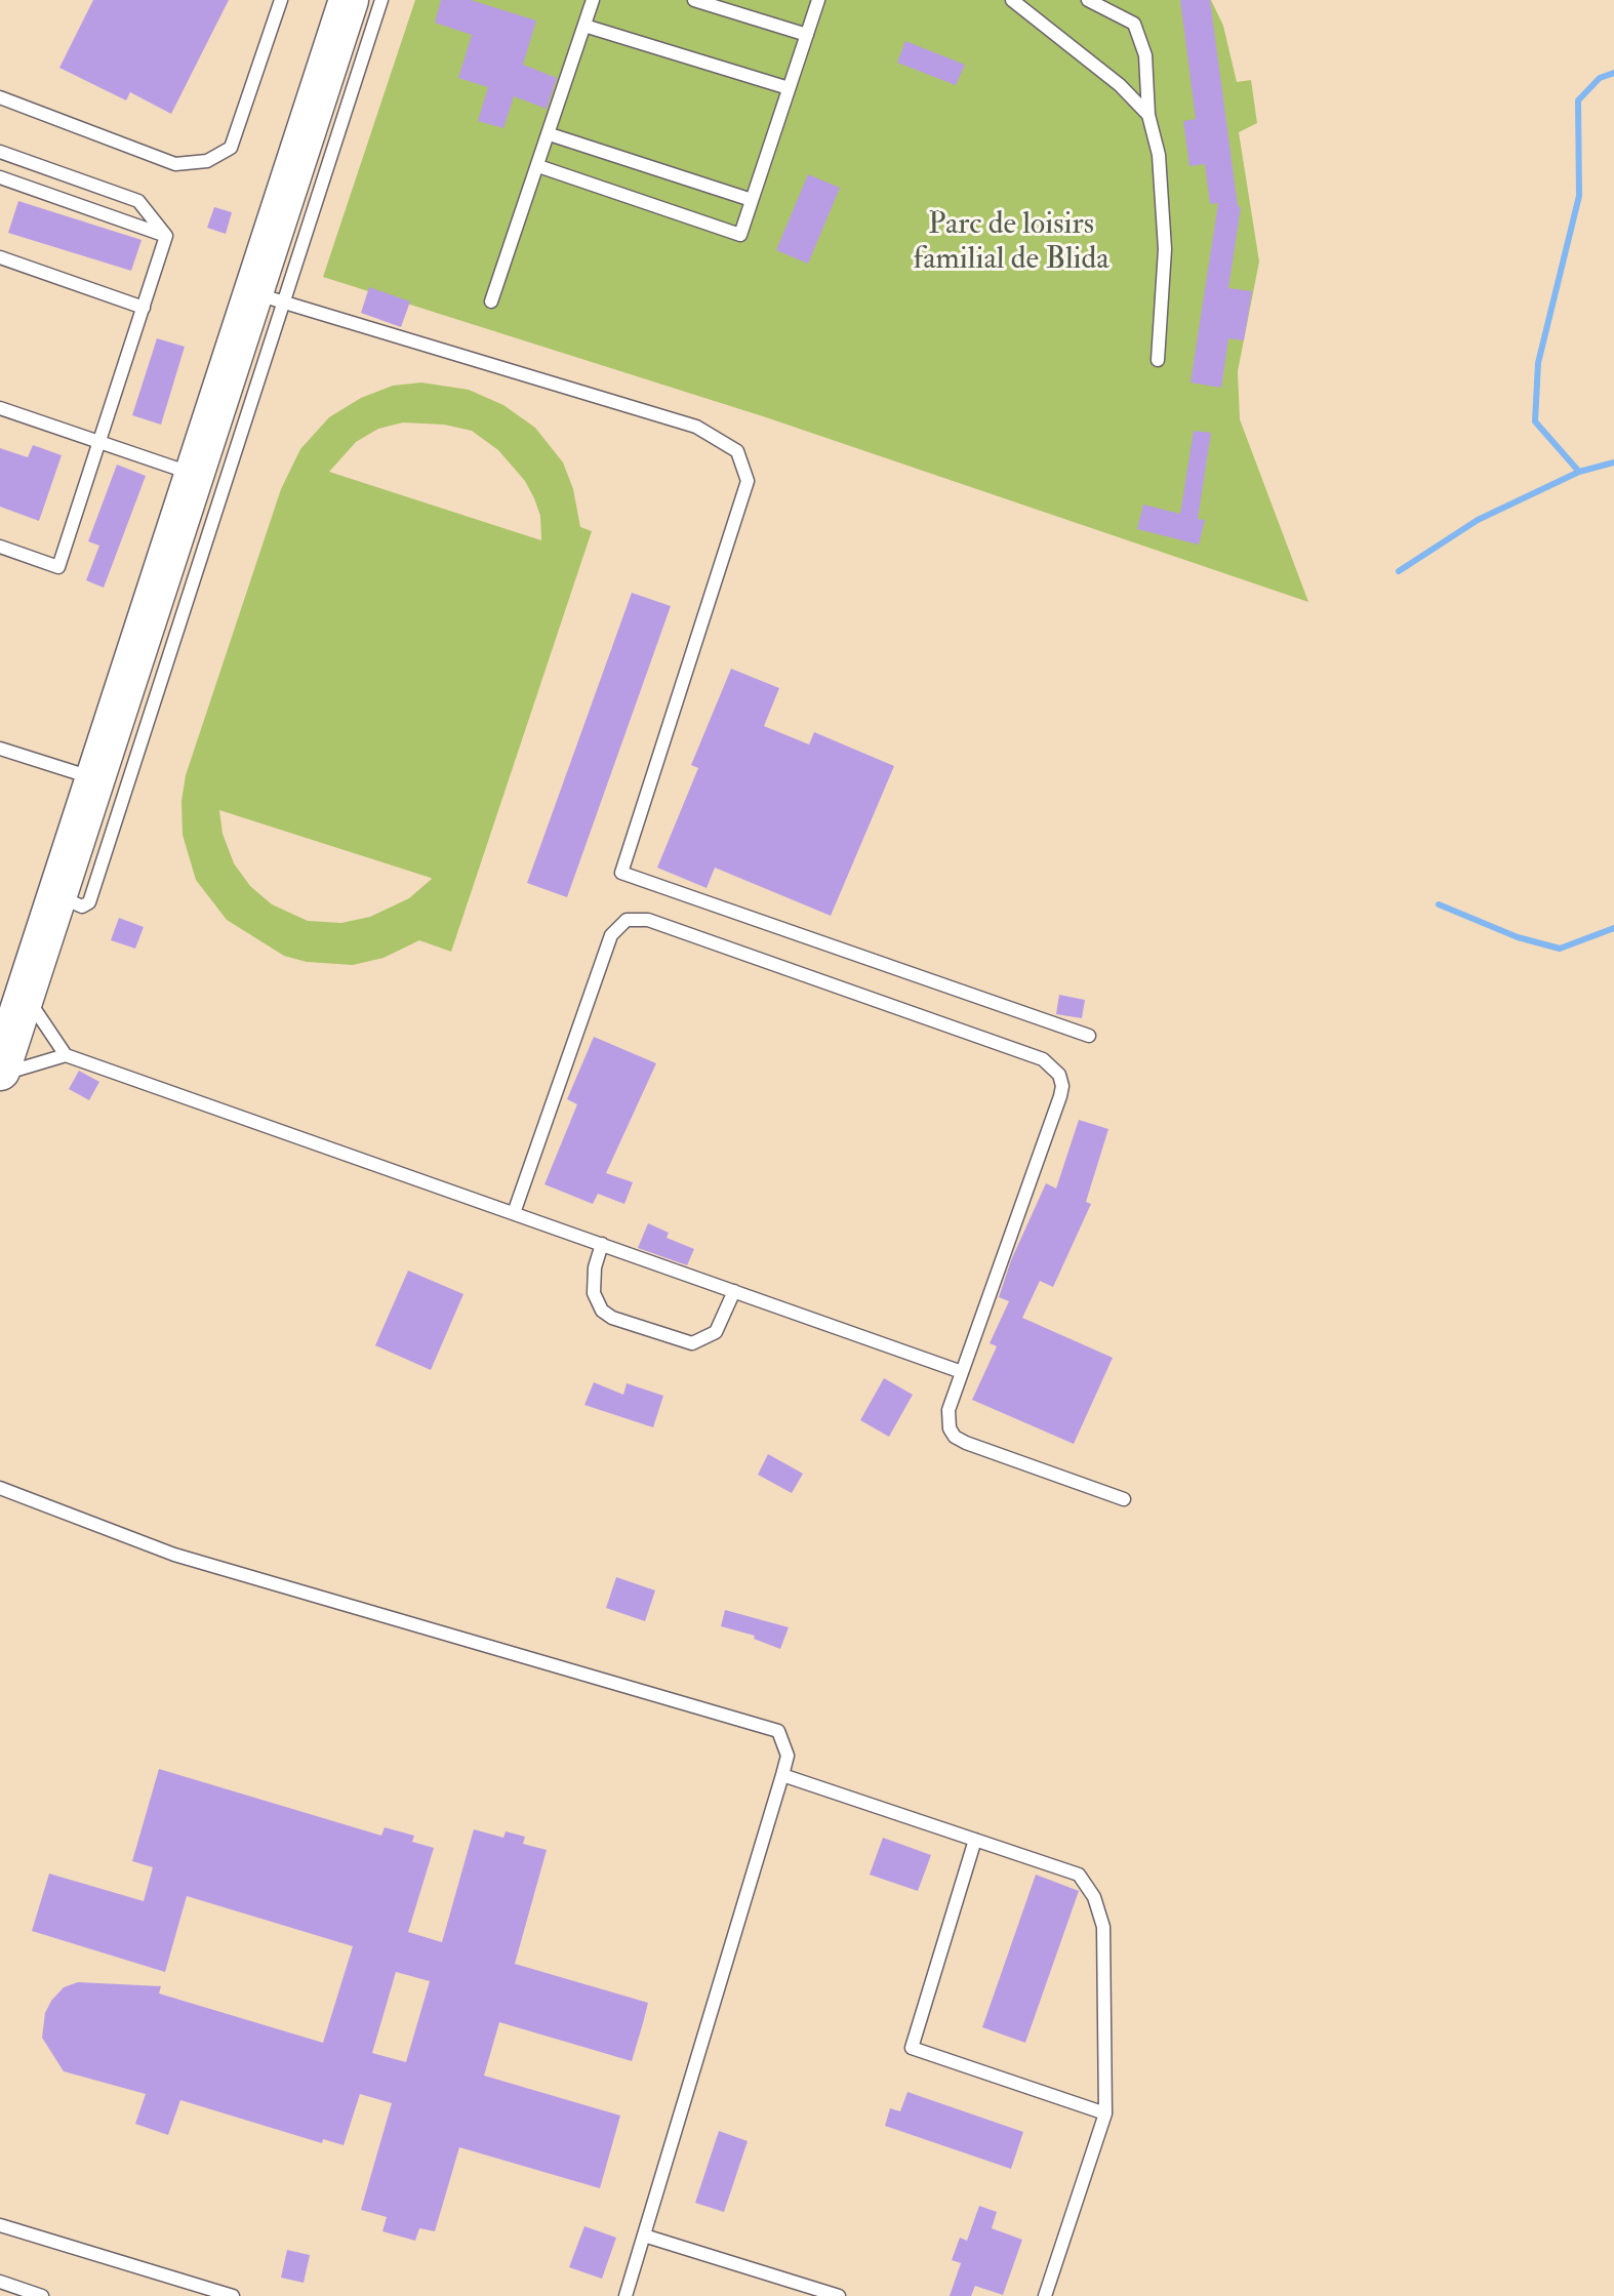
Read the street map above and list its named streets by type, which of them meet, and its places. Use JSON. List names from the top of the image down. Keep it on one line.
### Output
{"parks":["Parc de loisirs familial de Blida"]}
